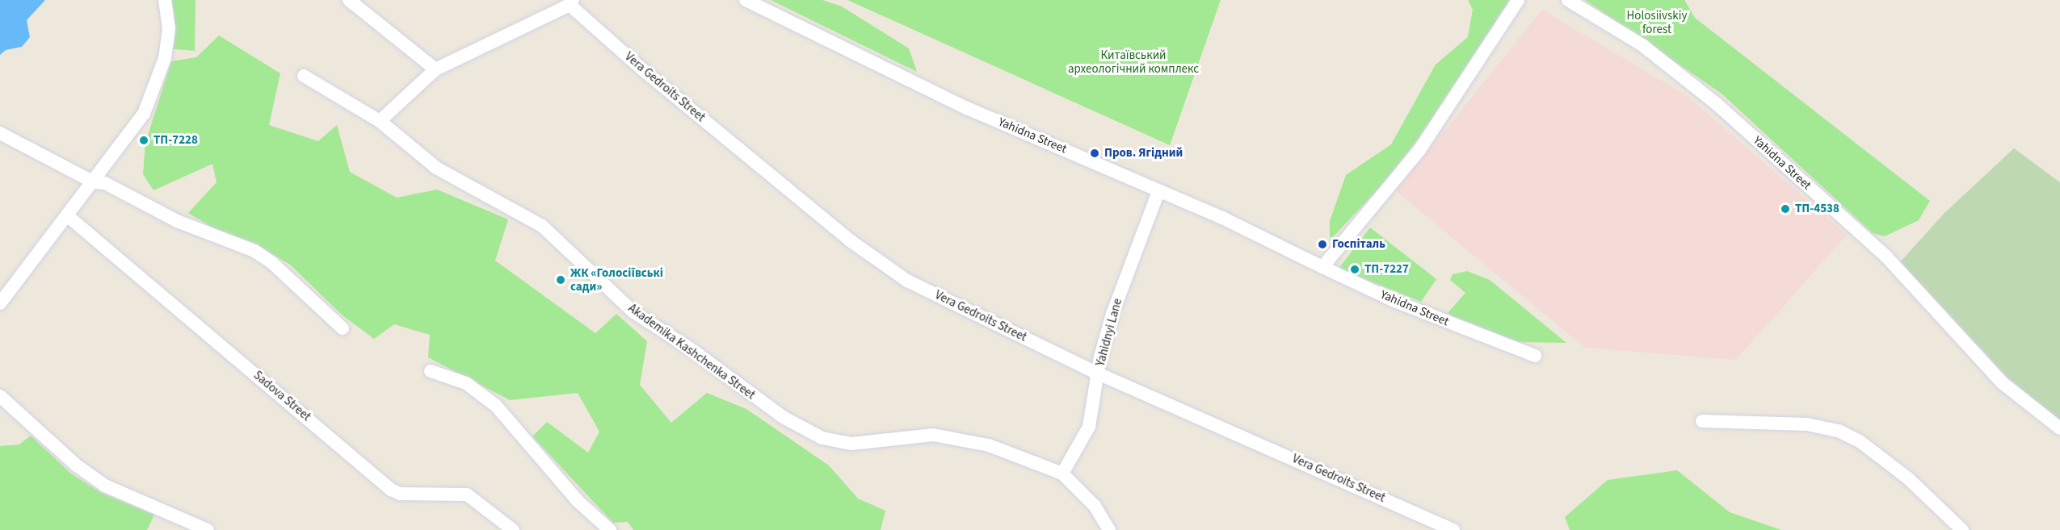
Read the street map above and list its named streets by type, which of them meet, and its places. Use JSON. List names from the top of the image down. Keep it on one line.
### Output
{"streets":{"street":["Vera Gedroits Street","Yahidna Street","Yahidnyi Lane","Akademika Kashchenka Street","Sadova Street"]},"crossings":[["Vera Gedroits Street","Yahidnyi Lane"],["Vera Gedroits Street","Akademika Kashchenka Street"],["Yahidna Street","Yahidnyi Lane"],["Yahidnyi Lane","Akademika Kashchenka Street"]],"parks":["Holosiivskiy forest","Китаївський археологічний комплекс"],"places":["ТП-7228","Пров. Ягідний","ТП-4538","Госпіталь","ТП-7227","ЖК «Голосіївські сади»"]}
